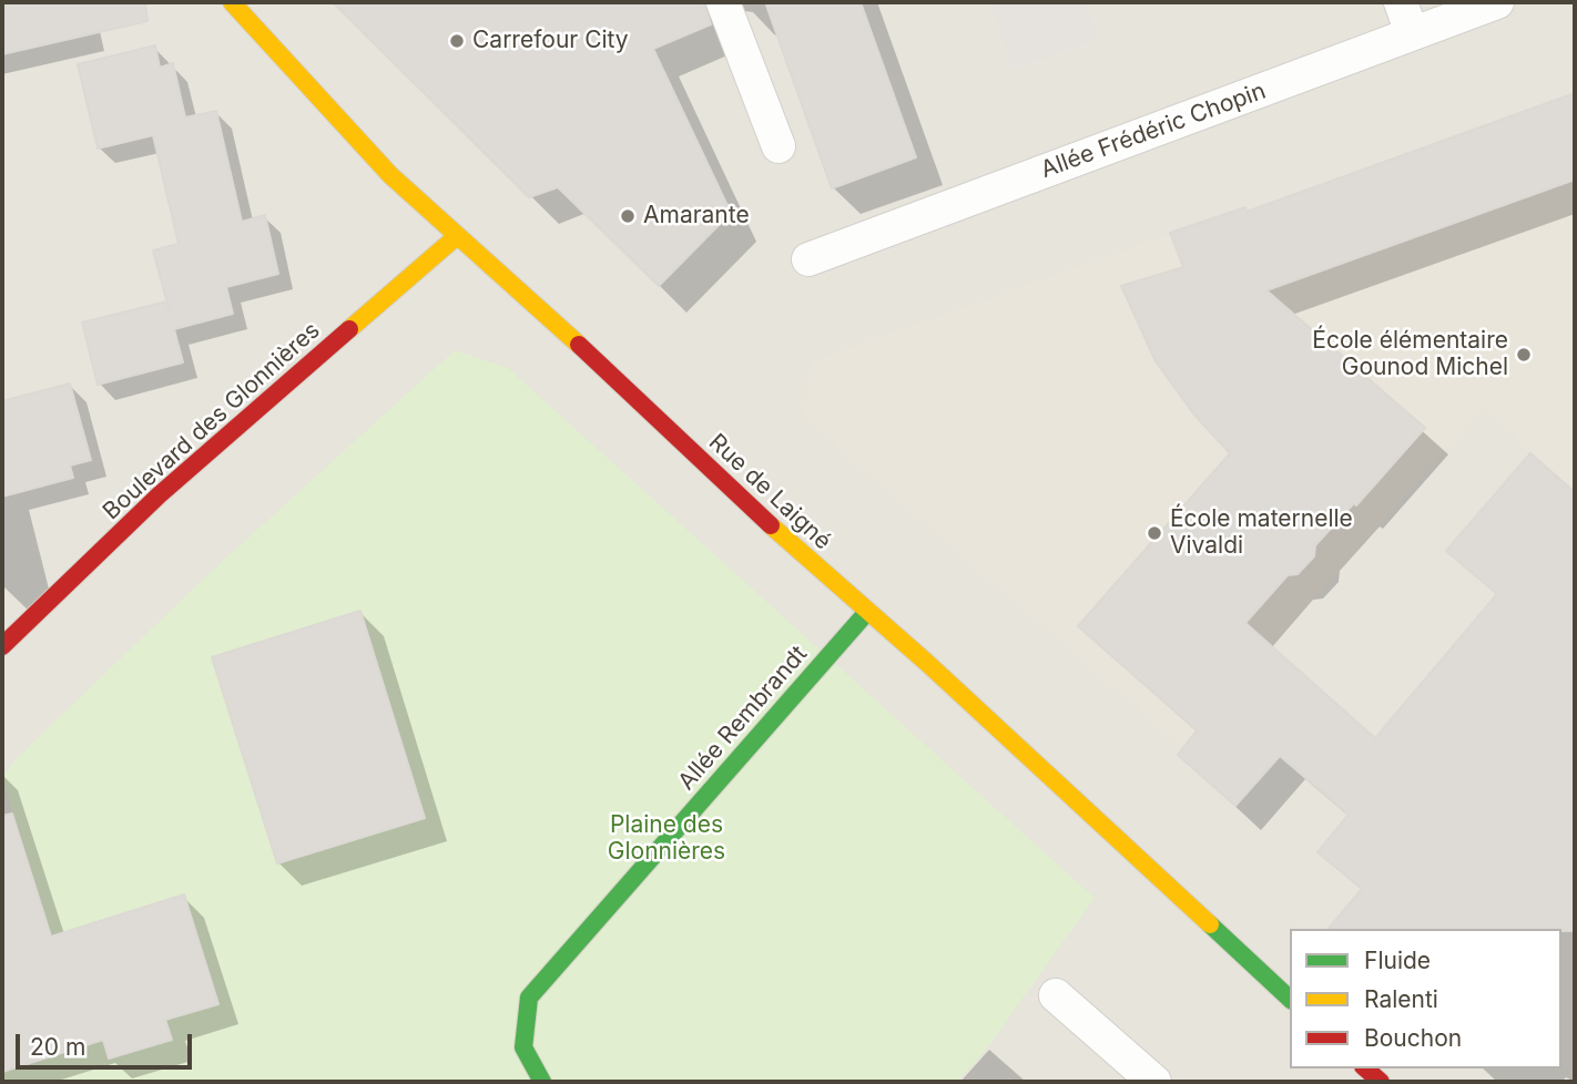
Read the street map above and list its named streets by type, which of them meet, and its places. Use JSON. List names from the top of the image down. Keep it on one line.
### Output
{"streets":{"street":["Boulevard des Glonnières","Rue de Laigné","Allée Rembrandt"],"lane":["Allée Frédéric Chopin"]},"crossings":[["Boulevard des Glonnières","Rue de Laigné"],["Rue de Laigné","Allée Rembrandt"]],"parks":["Plaine des Glonnières"],"places":["Carrefour City","Amarante","École élémentaire Gounod Michel","École maternelle Vivaldi"],"legend":["Fluide","Ralenti","Bouchon"],"scale_bar":"20 m"}
